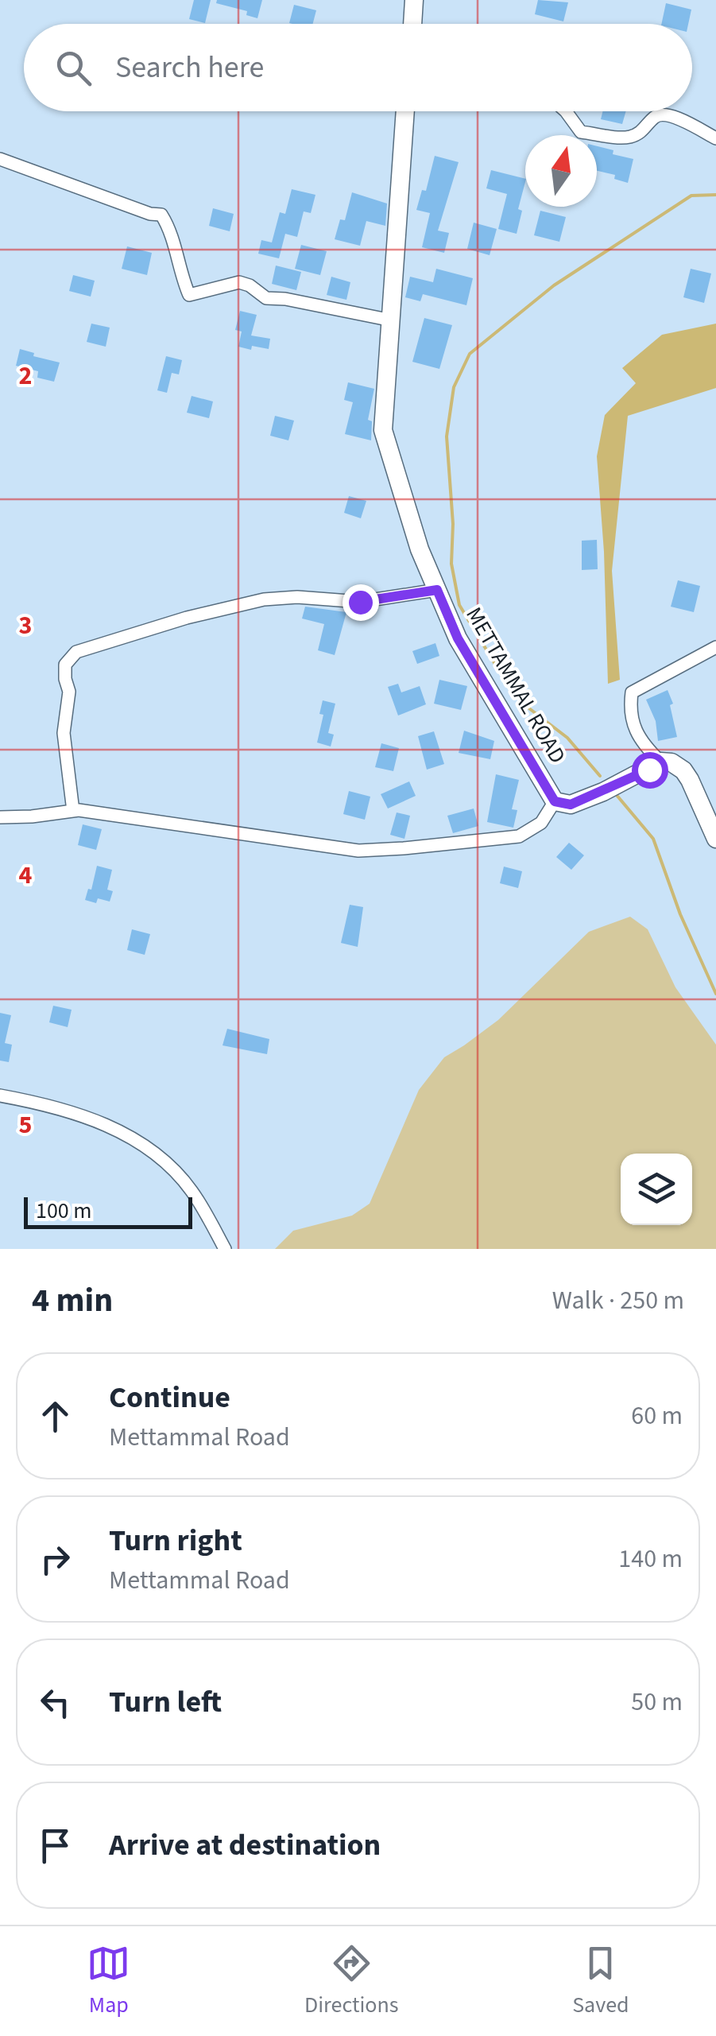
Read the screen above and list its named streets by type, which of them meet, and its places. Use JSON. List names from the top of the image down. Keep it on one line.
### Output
{"streets":{"main road":["METTAMMAL ROAD"]},"scale_bar":"100 m","north":"top","page":{"search":"Search here","scale":"100 m","heading":["4 min","Walk · 250 m"],"list":[["Continue","Mettammal Road","60 m"],["Turn right","Mettammal Road","140 m"],["Turn left","50 m"],"Arrive at destination"],"nav":["Map","Directions","Saved"]},"grid":{"rows":["2","3","4","5"]}}
